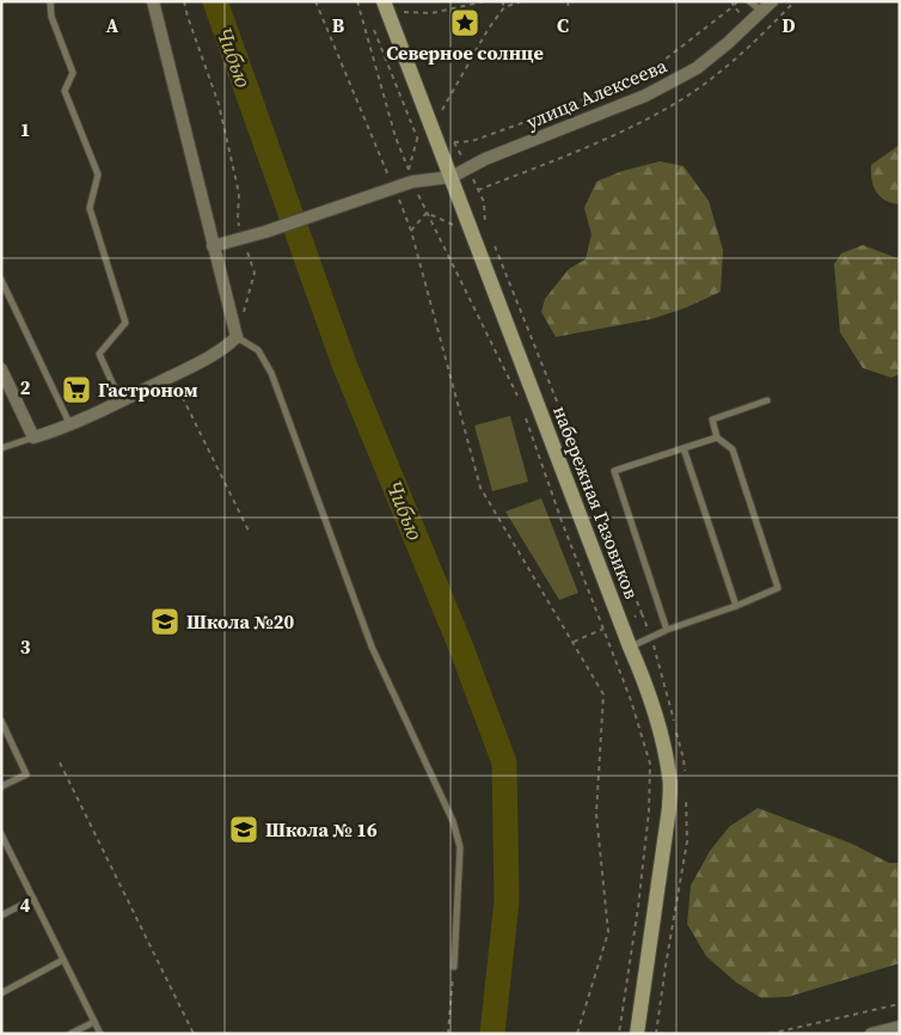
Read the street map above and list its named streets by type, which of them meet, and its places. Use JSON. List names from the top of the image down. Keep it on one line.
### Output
{"streets":{"main road":["набережная Газовиков"],"street":["улица Алексеева"]},"crossings":[["улица Алексеева","набережная Газовиков"]],"water":["Чибью"],"places":{"place":["Северное солнце"],"supermarket":["Гастроном"],"school or university":["Школа №20","Школа № 16"]},"grid":{"columns":["A","B","C","D"],"rows":["1","2","3","4"]}}
